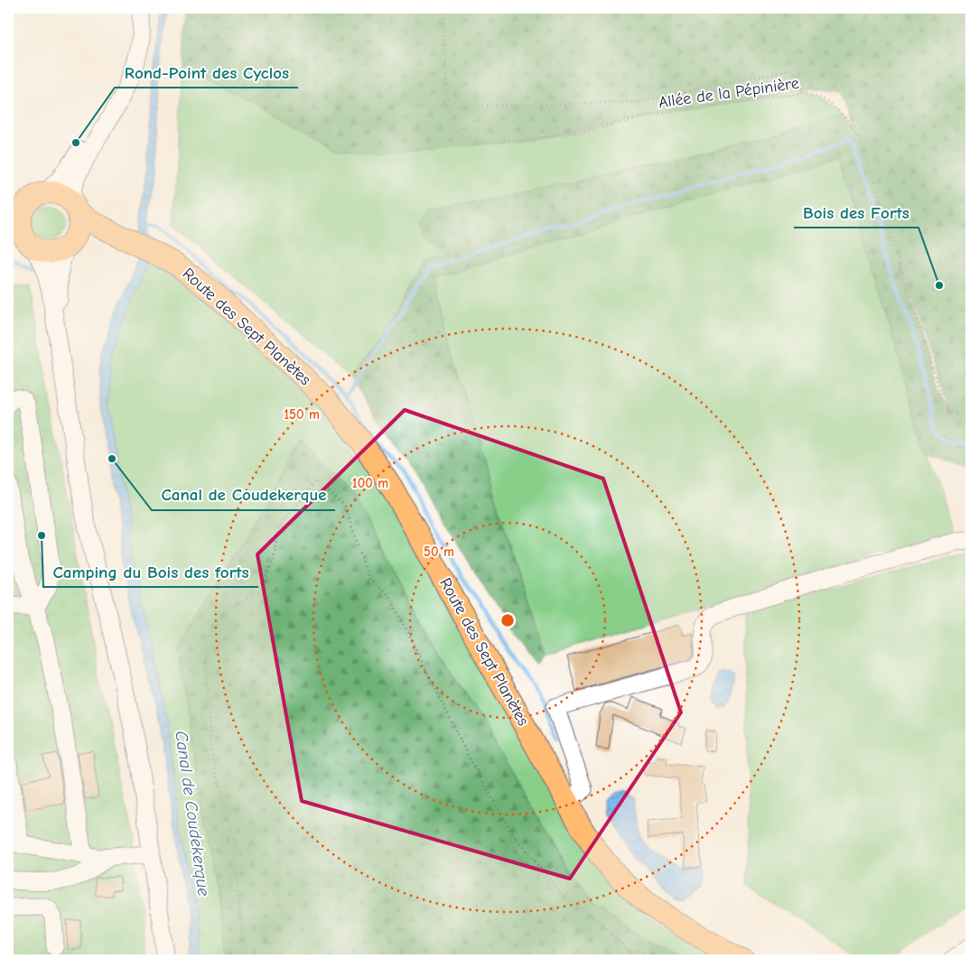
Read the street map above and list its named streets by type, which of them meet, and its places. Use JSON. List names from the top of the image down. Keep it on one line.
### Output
{"streets":{"main road":["Route des Sept Planètes"],"path":["Allée de la Pépinière"]},"water":["Canal de Coudekerque"],"places":["Rond-Point des Cyclos","Bois des Forts","Canal de Coudekerque","Camping du Bois des forts"],"rings":["150 m","100 m","50 m"]}
